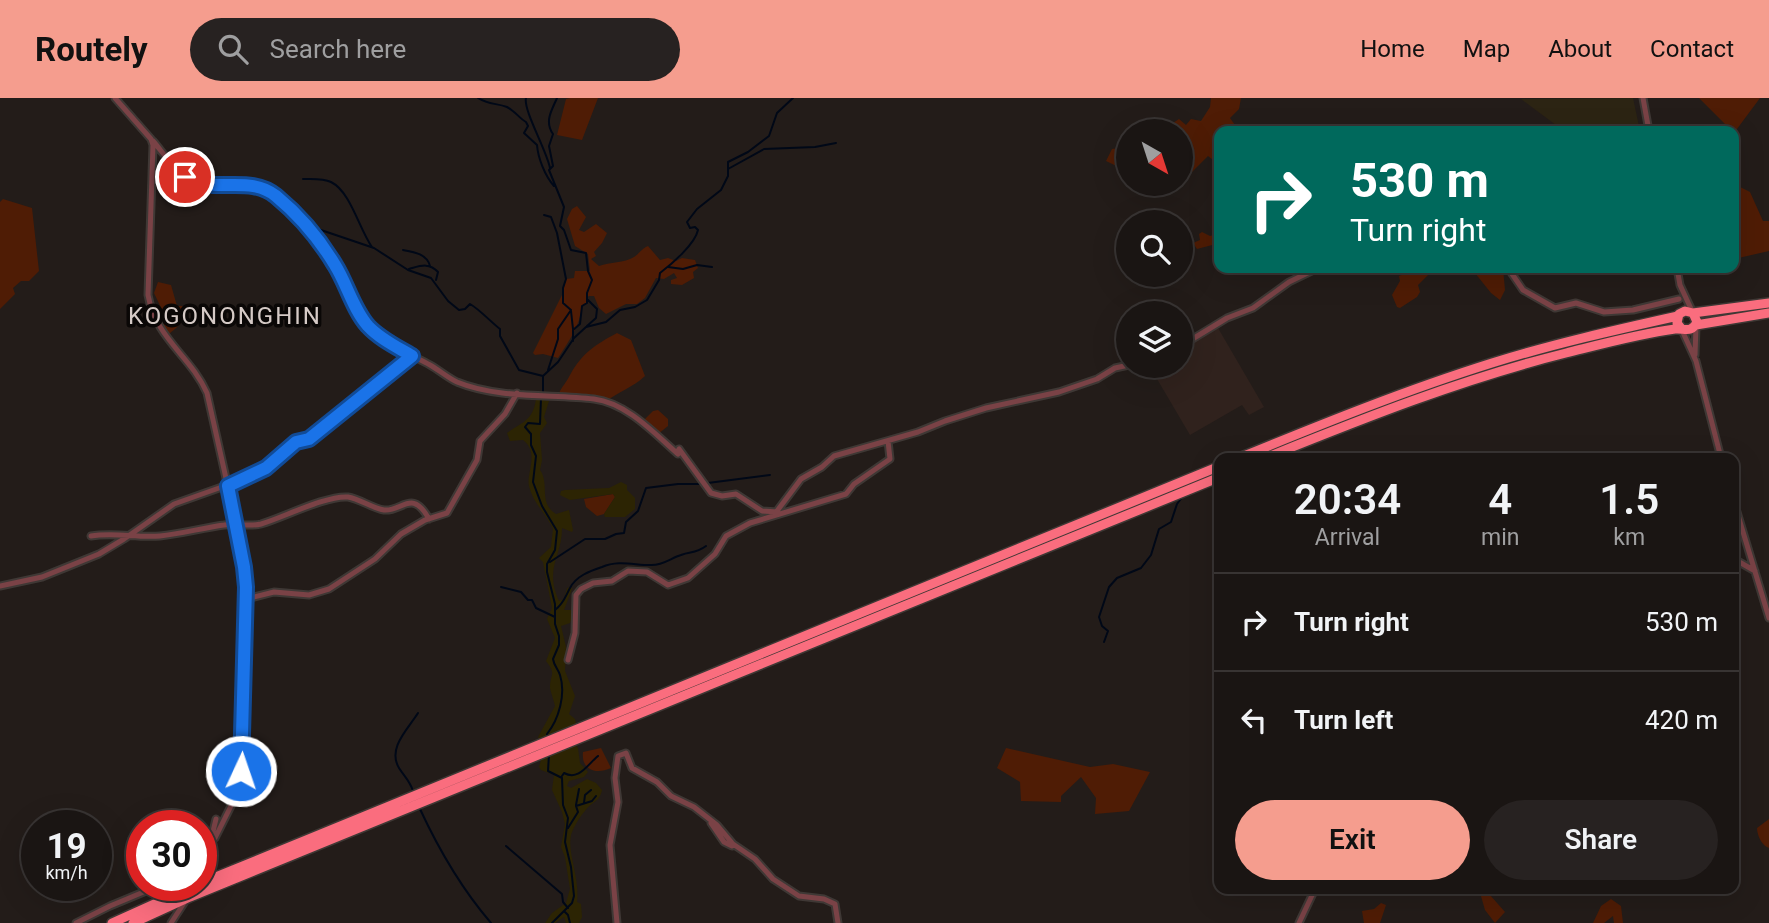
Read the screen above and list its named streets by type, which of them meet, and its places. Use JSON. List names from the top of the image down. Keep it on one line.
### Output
{"districts":["KOGONONGHIN"],"north":"bottom right","page":{"header":"Routely","search":"Search here","nav":["Home","Map","About","Contact"],"turn":["530 m","Turn right"],"eta":["20:34","Arrival","4","min","1.5","km"],"list":[{"name":"Turn right","value":"530 m"},{"name":"Turn left","value":"420 m"}],"buttons":["Exit","Share"],"speed":"19 km/h","limit":"30"}}
